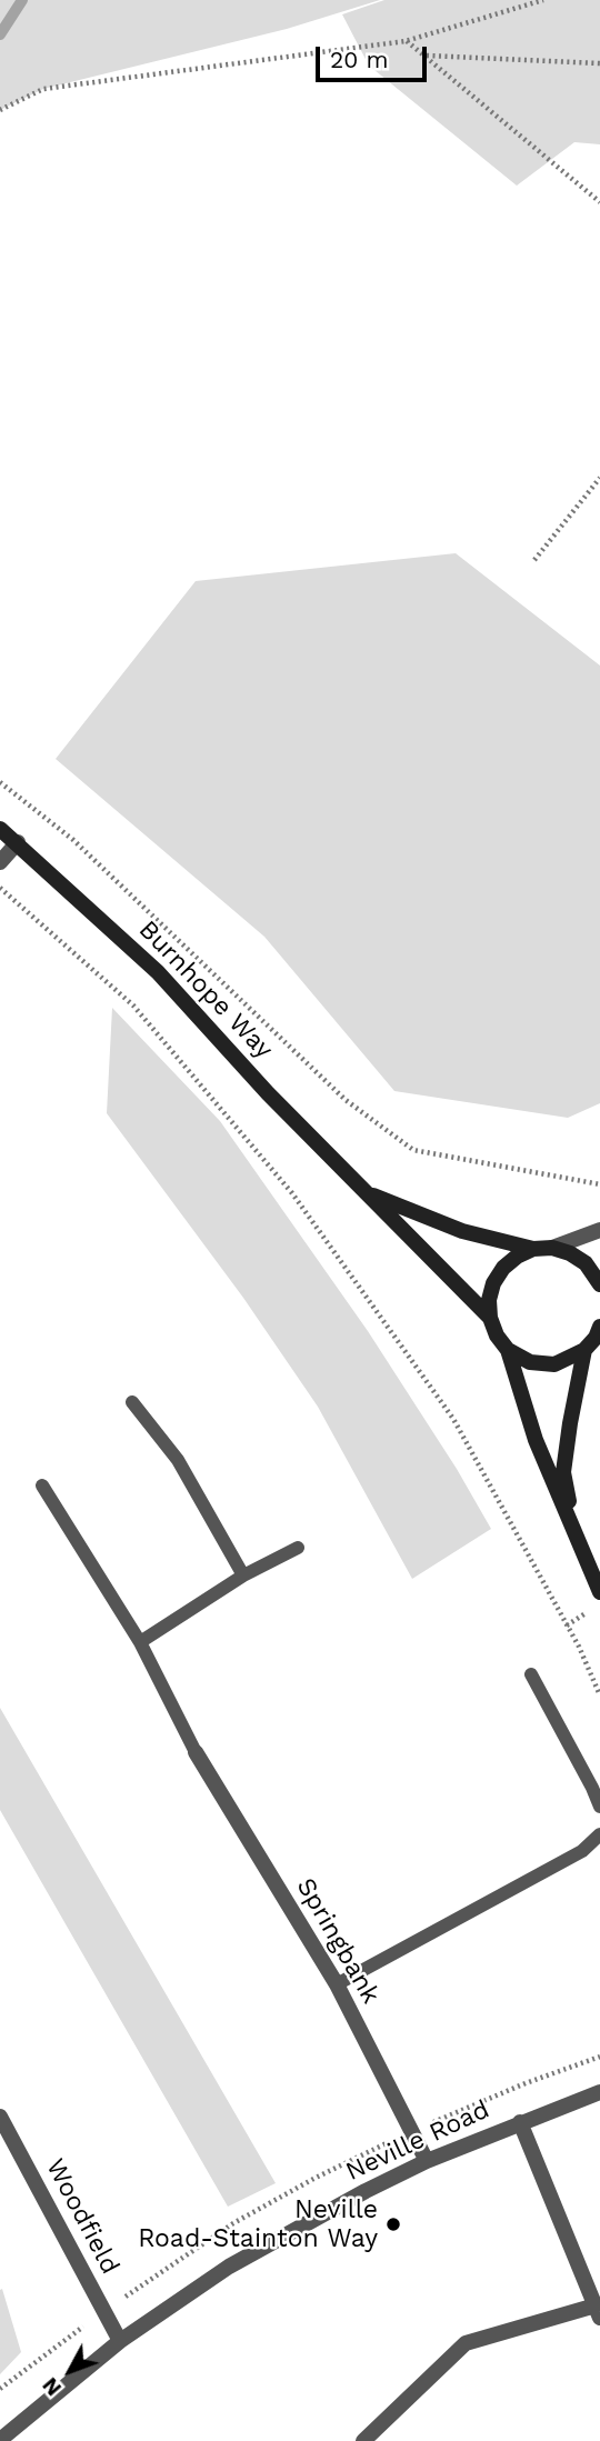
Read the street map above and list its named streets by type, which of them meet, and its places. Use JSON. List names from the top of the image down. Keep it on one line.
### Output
{"streets":{"main road":["Burnhope Way"],"street":["Springbank","Neville Road","Woodfield"]},"crossings":[["Springbank","Neville Road"],["Neville Road","Woodfield"]],"places":["Neville Road-Stainton Way"],"scale_bar":"20 m","north":"bottom left"}
